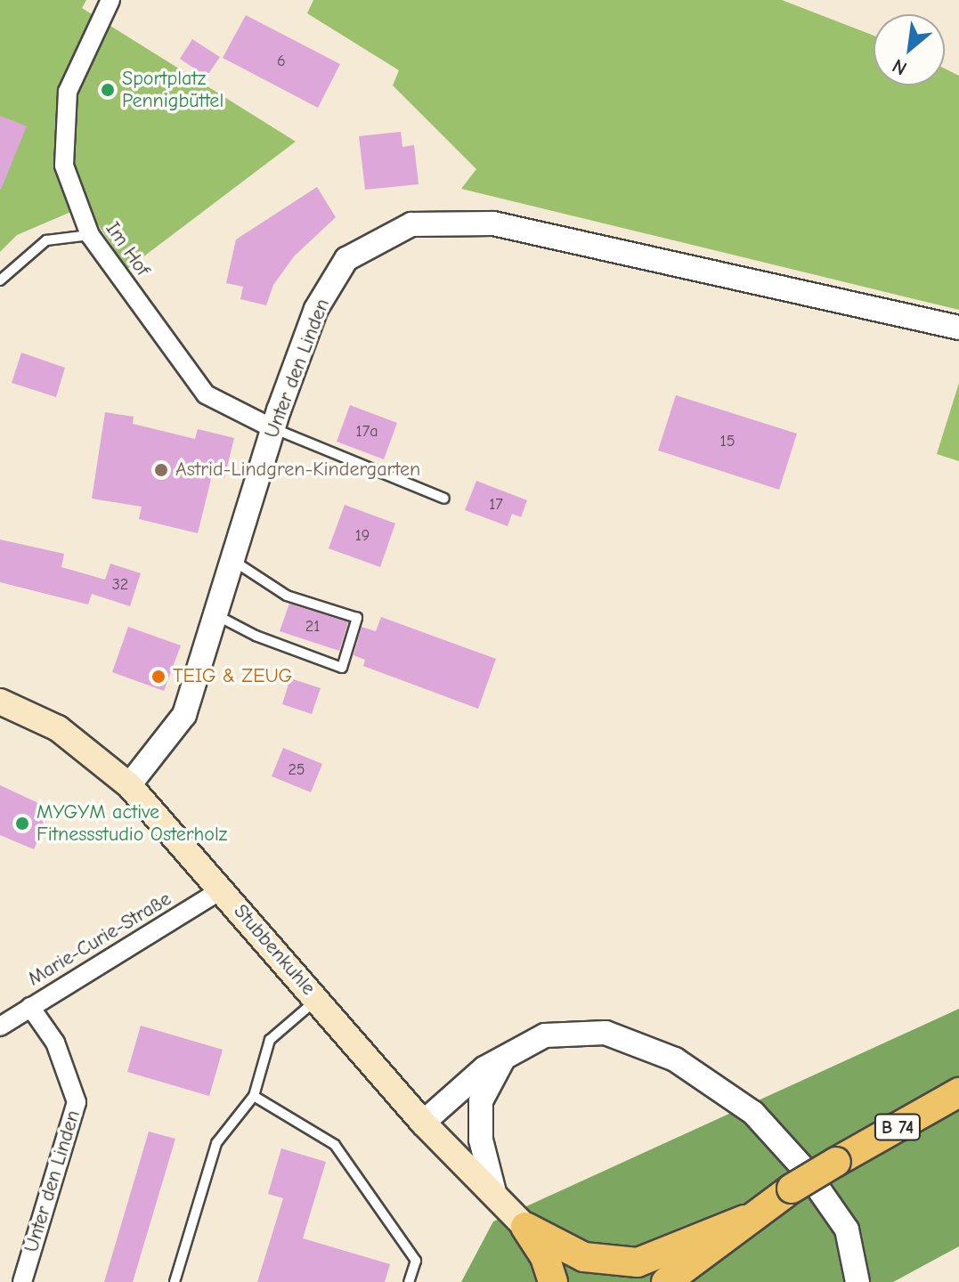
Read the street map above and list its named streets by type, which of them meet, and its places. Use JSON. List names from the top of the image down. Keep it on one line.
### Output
{"streets":{"main road":["Stubbenkuhle","B 74"],"street":["Im Hof","Unter den Linden","Marie-Curie-Straße"]},"crossings":[["Im Hof","Unter den Linden"],["Unter den Linden","Marie-Curie-Straße"],["Unter den Linden","Stubbenkuhle"],["Marie-Curie-Straße","Stubbenkuhle"],["Stubbenkuhle","B 74"]],"places":["Sportplatz Pennigbüttel","Astrid-Lindgren-Kindergarten","TEIG & ZEUG","MYGYM active Fitnessstudio Osterholz"],"house_numbers":["6","17a","15","17","19","32","21","25"],"north":"bottom left"}
